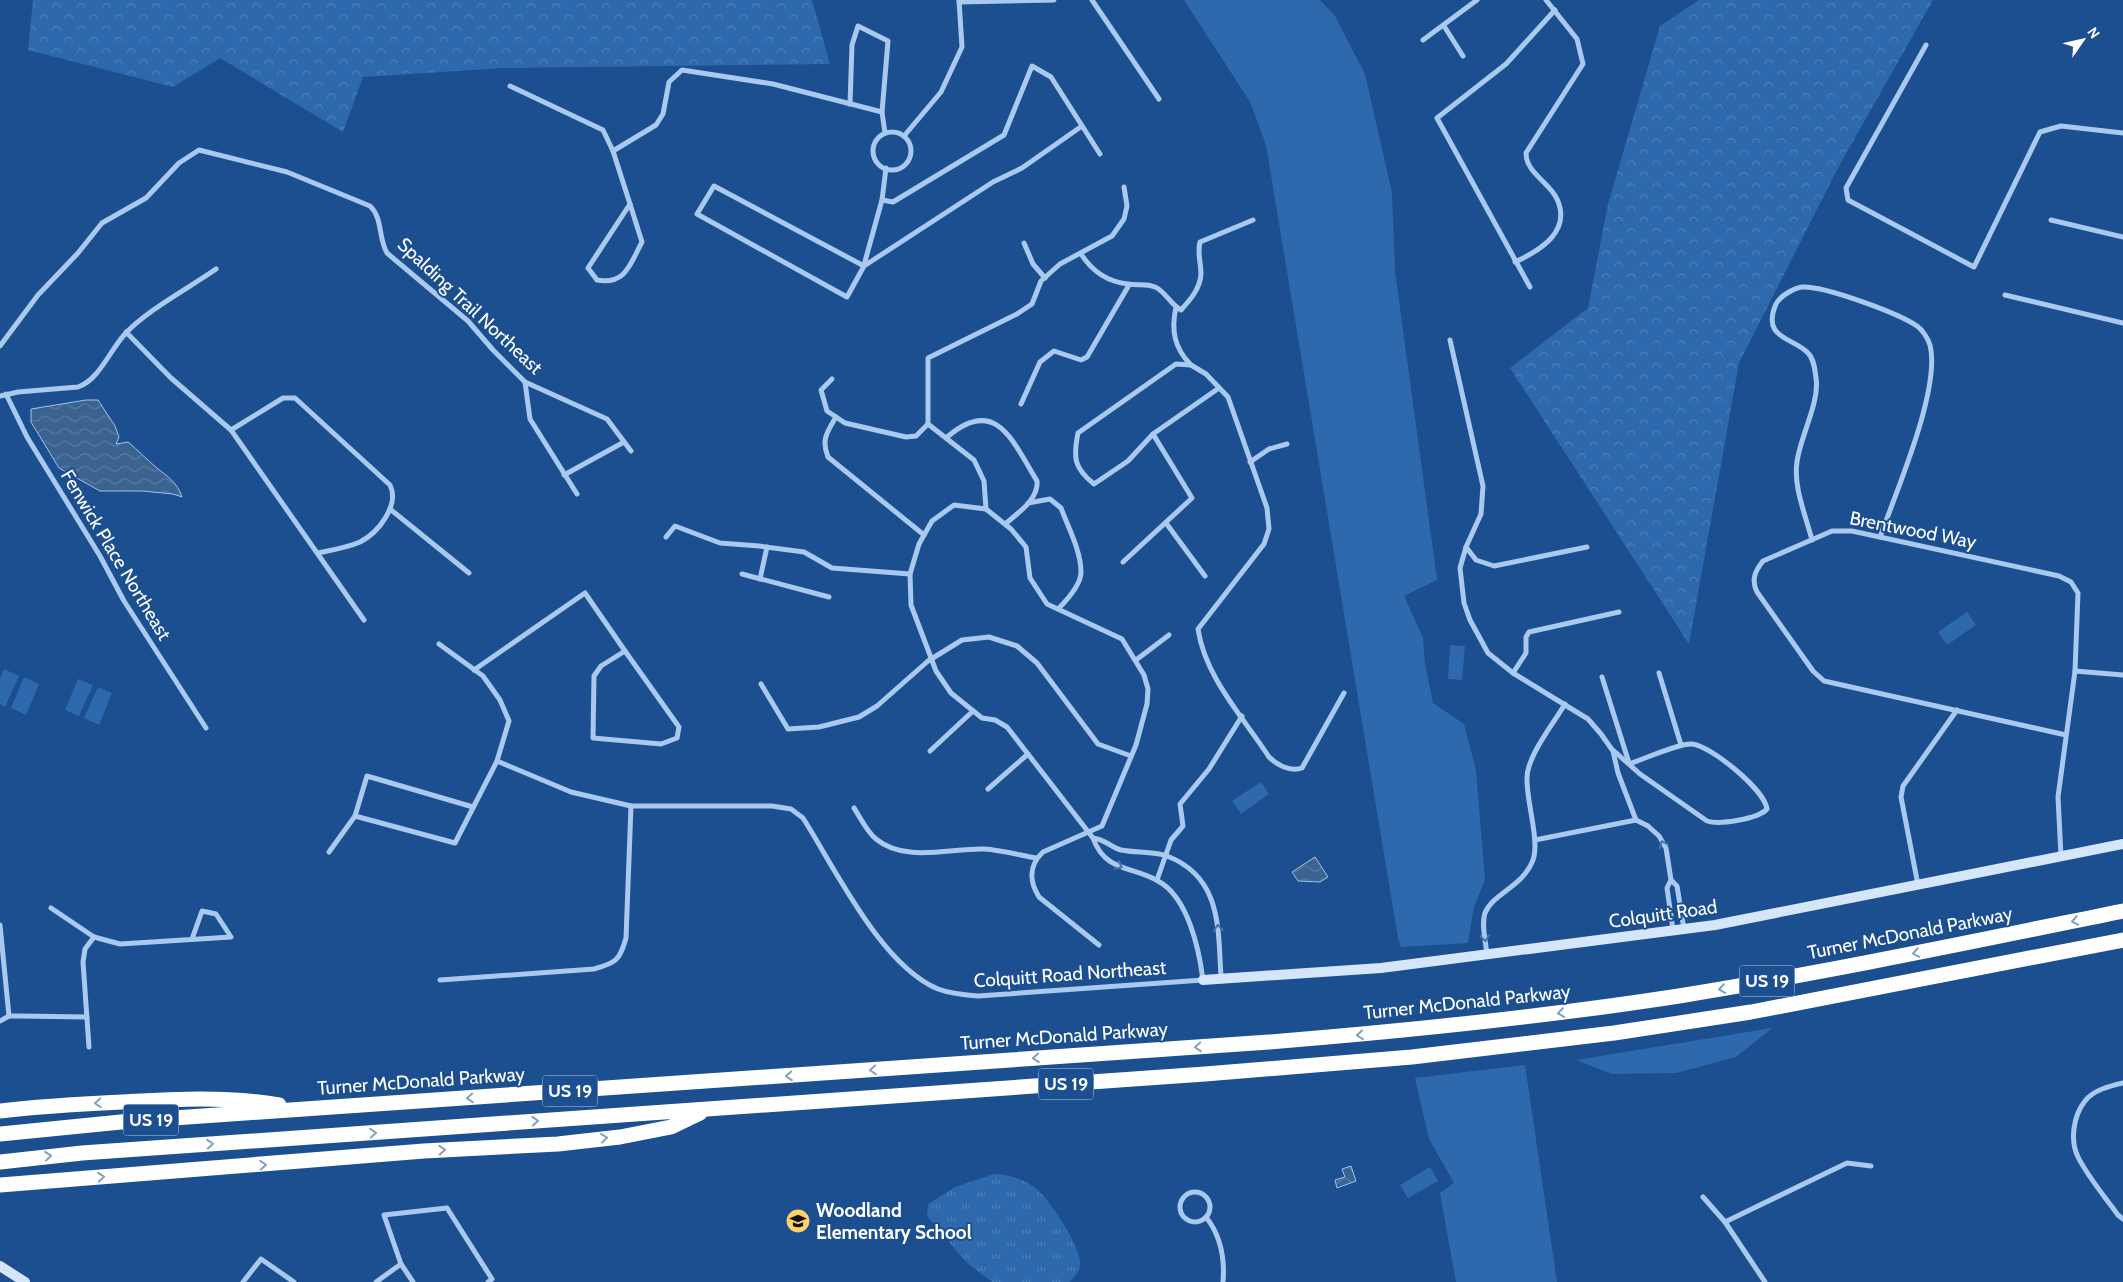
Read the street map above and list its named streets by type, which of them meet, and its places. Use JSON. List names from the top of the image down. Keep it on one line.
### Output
{"streets":{"highway":["Turner McDonald Parkway","US 19"],"street":["Spalding Trail Northeast","Brentwood Way","Fenwick Place Northeast","Colquitt Road","Colquitt Road Northeast"]},"crossings":[["Brentwood Way","Colquitt Road"],["Colquitt Road","Colquitt Road Northeast"]],"places":{"school or university":["Woodland Elementary School"]},"north":"top right"}
